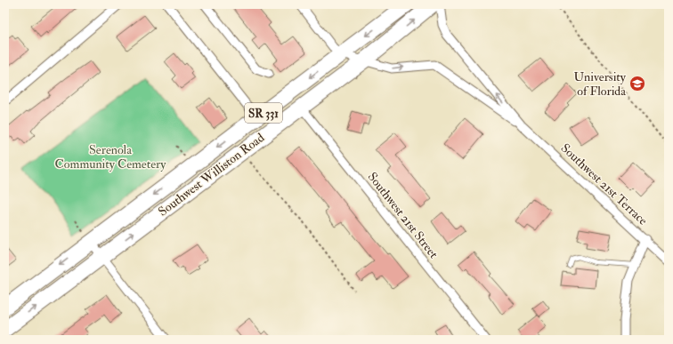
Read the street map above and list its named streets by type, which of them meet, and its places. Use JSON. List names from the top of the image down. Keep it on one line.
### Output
{"streets":{"highway":["SR 331","Southwest Williston Road"],"street":["Southwest 21st Terrace","Southwest 21st Street"]},"crossings":[["Southwest Williston Road","Southwest 21st Terrace"],["Southwest Williston Road","Southwest 21st Street"]],"parks":["Serenola Community Cemetery"],"places":{"school or university":["University of Florida"]}}
